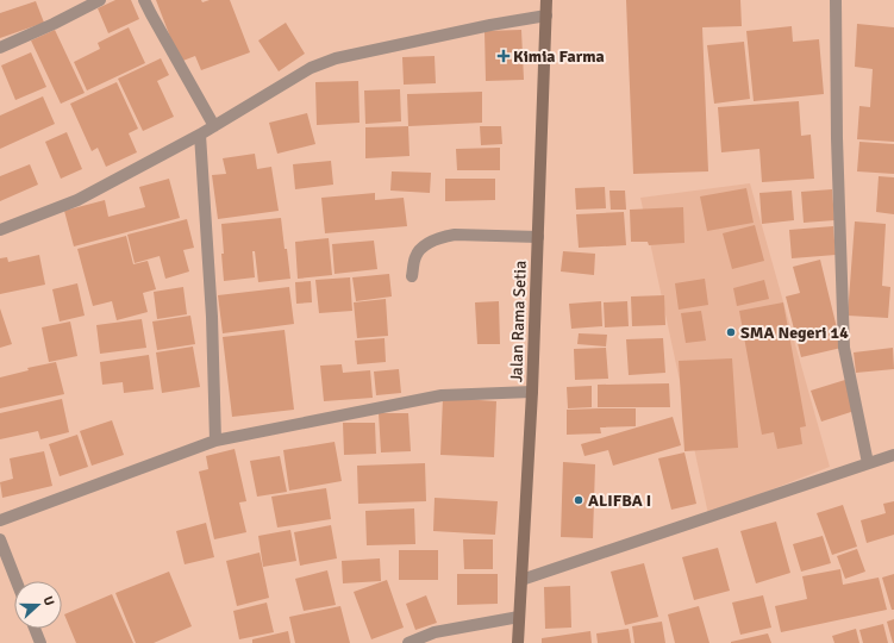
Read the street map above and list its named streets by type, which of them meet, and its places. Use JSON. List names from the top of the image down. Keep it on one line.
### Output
{"streets":{"street":["Jalan Rama Setia"]},"places":{"health":["Kimia Farma"],"other":["SMA Negeri 14","ALIFBA I"]},"north":"right"}
